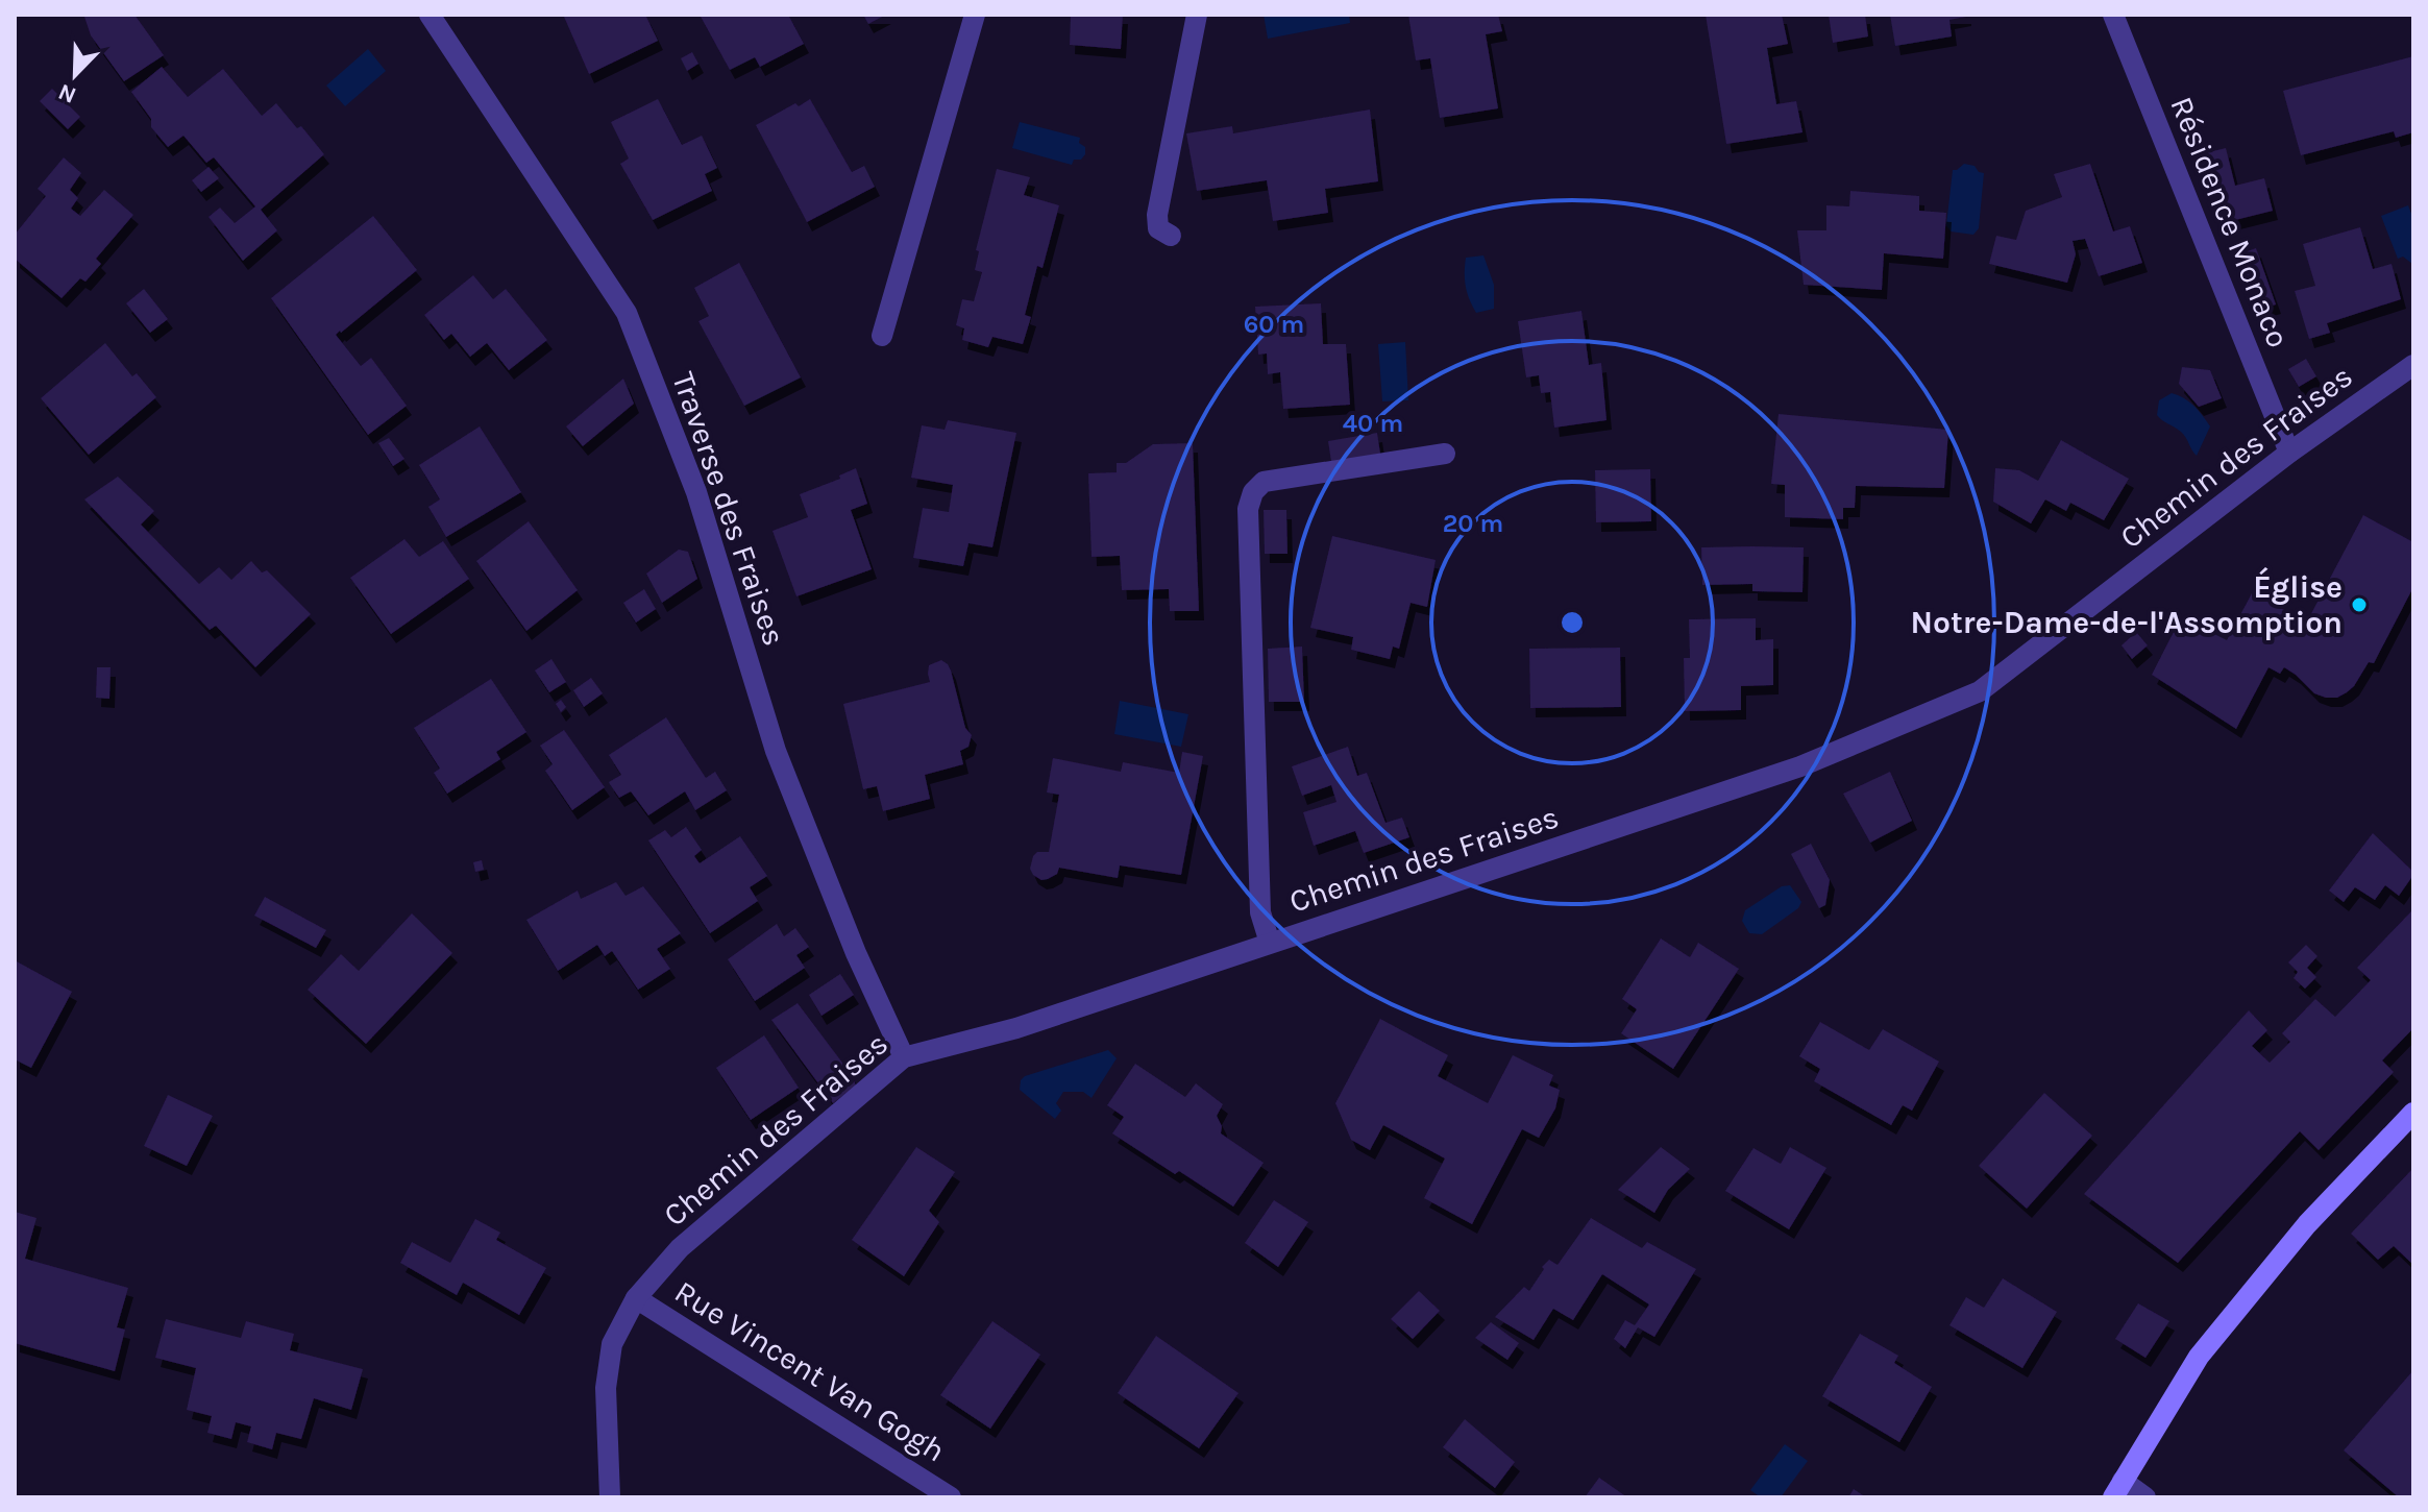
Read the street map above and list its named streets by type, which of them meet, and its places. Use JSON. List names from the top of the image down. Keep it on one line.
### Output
{"streets":{"street":["Résidence Monaco","Chemin des Fraises","Traverse des Fraises","Rue Vincent Van Gogh"]},"crossings":[["Résidence Monaco","Chemin des Fraises"],["Chemin des Fraises","Traverse des Fraises"],["Chemin des Fraises","Rue Vincent Van Gogh"]],"places":["Église Notre-Dame-de-l'Assomption"],"north":"bottom left","rings":["60 m","40 m","20 m"]}
